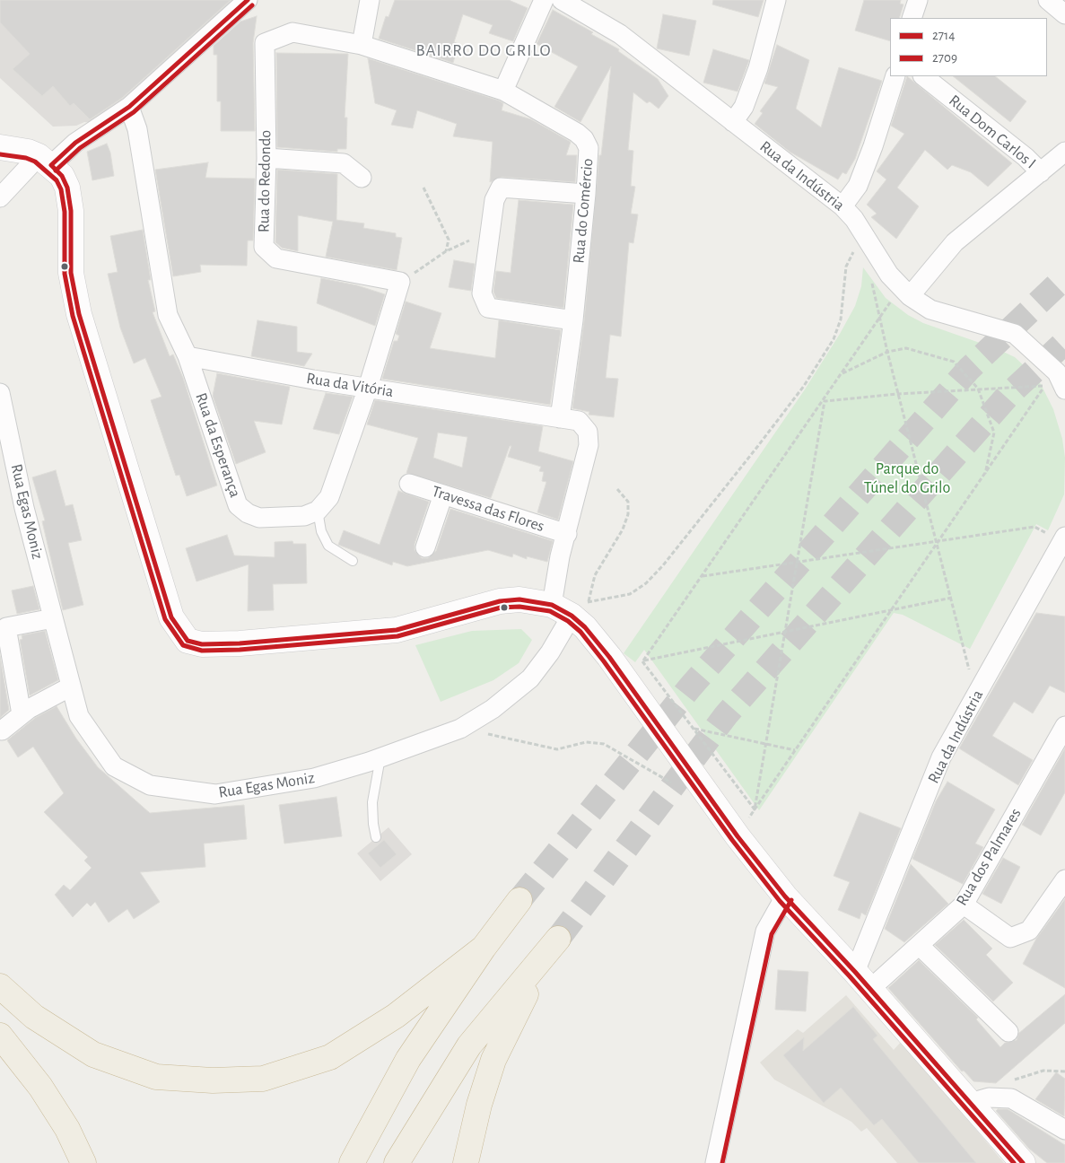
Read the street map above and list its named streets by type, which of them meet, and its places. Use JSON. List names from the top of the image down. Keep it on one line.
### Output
{"streets":{"street":["Rua Dom Carlos I","Rua da Indústria","Rua do Redondo","Rua do Comércio","Rua da Vitória","Rua da Esperança","Travessa das Flores","Rua Egas Moniz","Rua dos Palmares"]},"crossings":[["Rua da Indústria","Rua dos Palmares"],["Rua do Redondo","Rua do Comércio"],["Rua do Comércio","Rua da Vitória"],["Rua da Vitória","Rua da Esperança"],["Rua da Vitória","Travessa das Flores"],["Rua da Vitória","Rua Egas Moniz"]],"districts":["BAIRRO DO GRILO"],"parks":["Parque do Túnel do Grilo"],"lines":["transit line 2714","transit line 2709"],"legend":["2714","2709"]}
